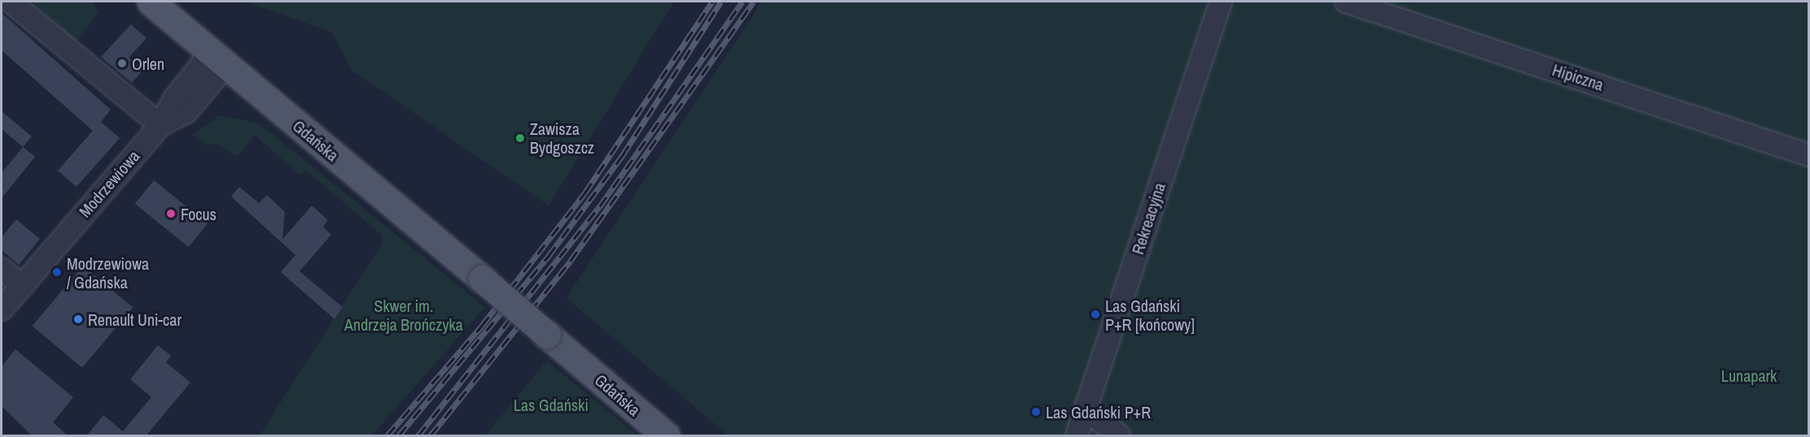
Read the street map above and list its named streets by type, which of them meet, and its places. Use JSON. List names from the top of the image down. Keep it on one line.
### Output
{"streets":{"main road":["Gdańska"],"street":["Hipiczna","Modrzewiowa","Rekreacyjna"]},"crossings":[["Gdańska","Modrzewiowa"]],"parks":["Skwer im. Andrzeja Brończyka","Lunapark","Las Gdański"],"places":["Orlen","Zawisza Bydgoszcz","Focus","Modrzewiowa / Gdańska","Las Gdański P+R [końcowy]","Renault Uni-car","Las Gdański P+R"]}
